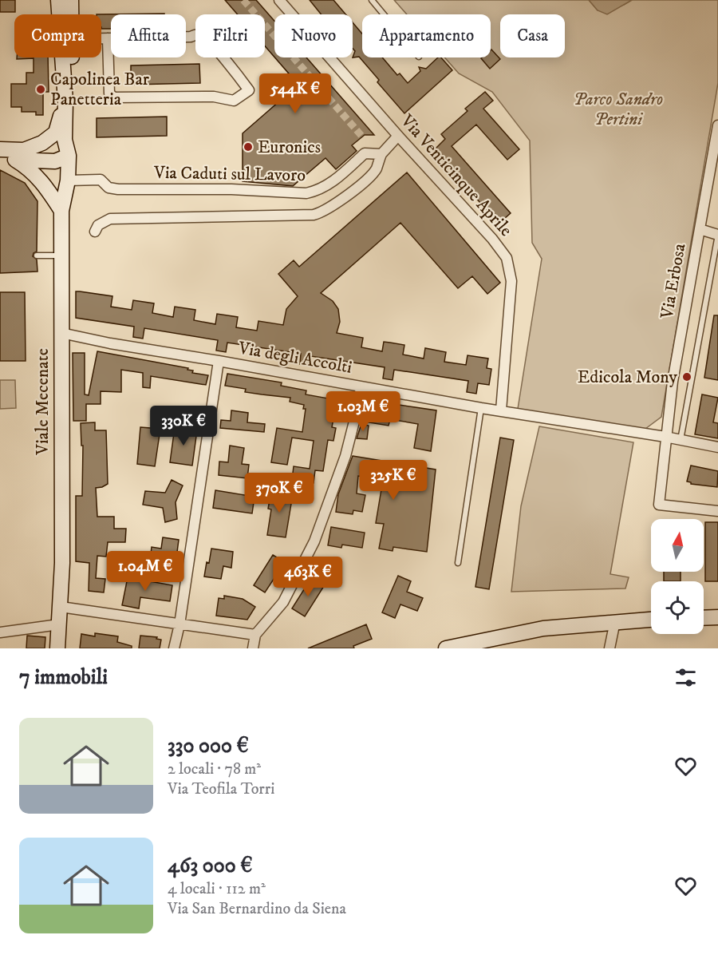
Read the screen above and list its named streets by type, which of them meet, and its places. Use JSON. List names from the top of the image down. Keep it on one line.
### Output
{"streets":{"main road":["Viale Mecenate"],"street":["Via Caduti sul Lavoro","Via Venticinque Aprile","Via Erbosa","Via degli Accolti"]},"crossings":[["Via Caduti sul Lavoro","Viale Mecenate"],["Via Venticinque Aprile","Via degli Accolti"],["Via Erbosa","Via degli Accolti"],["Via degli Accolti","Viale Mecenate"]],"parks":["Parco Sandro Pertini"],"places":["Capolinea Bar Panetteria","Euronics","Edicola Mony"],"north":"top","page":{"chip":["Compra","Affitta","Filtri","Nuovo","Appartamento","Casa"],"price":["544K €","1.03M €","330K €","325K €","370K €","1.04M €","463K €"],"heading":"7 immobili","list":[{"name":"330 000 €","note":"2 locali · 78 m² · Via Teofila Torri"},{"name":"463 000 €","note":"4 locali · 112 m² · Via San Bernardino da Siena"}]}}
